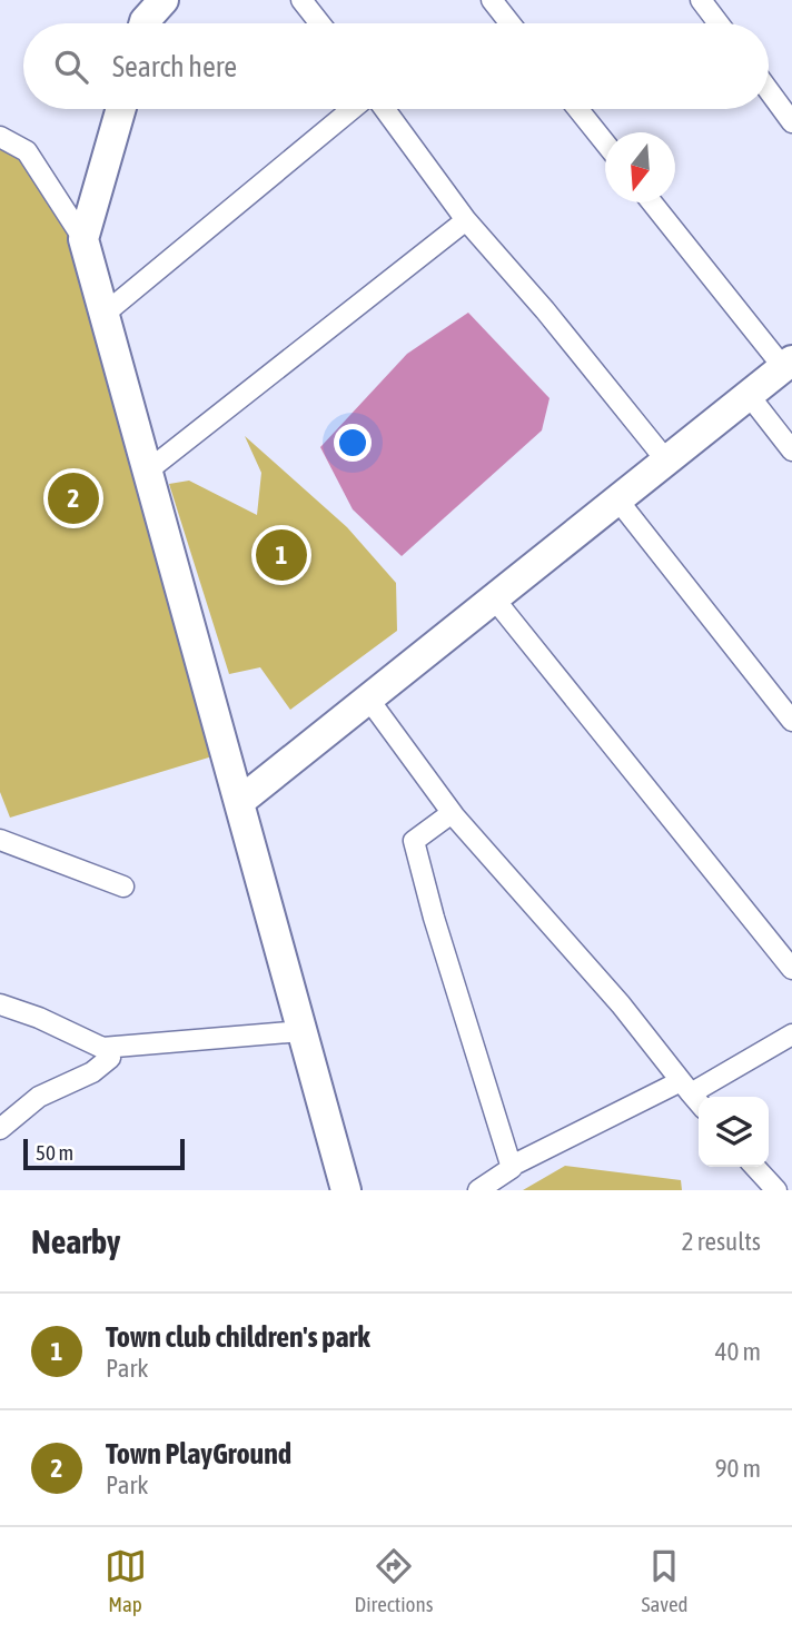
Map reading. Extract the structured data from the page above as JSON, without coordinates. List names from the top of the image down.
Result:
{
  "scale_bar": "50 m",
  "north": "bottom",
  "page": {
    "search": "Search here",
    "pins": ["2", "1"],
    "scale": "50 m",
    "heading": ["Nearby", "2 results"],
    "list": [
      {
        "mark": "1",
        "name": "Town club children's park",
        "note": "Park",
        "value": "40 m"
      },
      {
        "mark": "2",
        "name": "Town PlayGround",
        "note": "Park",
        "value": "90 m"
      }
    ],
    "nav": ["Map", "Directions", "Saved"]
  }
}
